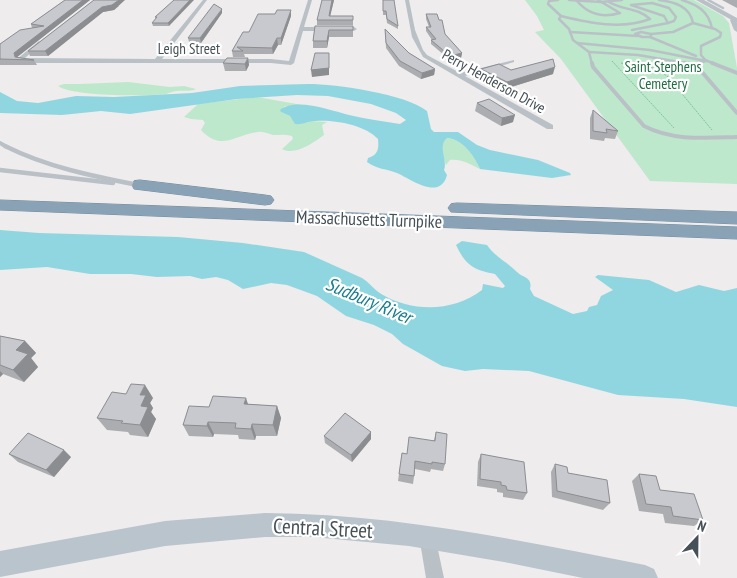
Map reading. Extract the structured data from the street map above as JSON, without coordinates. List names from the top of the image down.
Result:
{
  "streets": {
    "highway": ["Massachusetts Turnpike"],
    "main road": ["Central Street"],
    "street": ["Leigh Street", "Perry Henderson Drive"]
  },
  "water": ["Sudbury River"],
  "parks": ["Saint Stephens Cemetery"],
  "north": "top"
}
